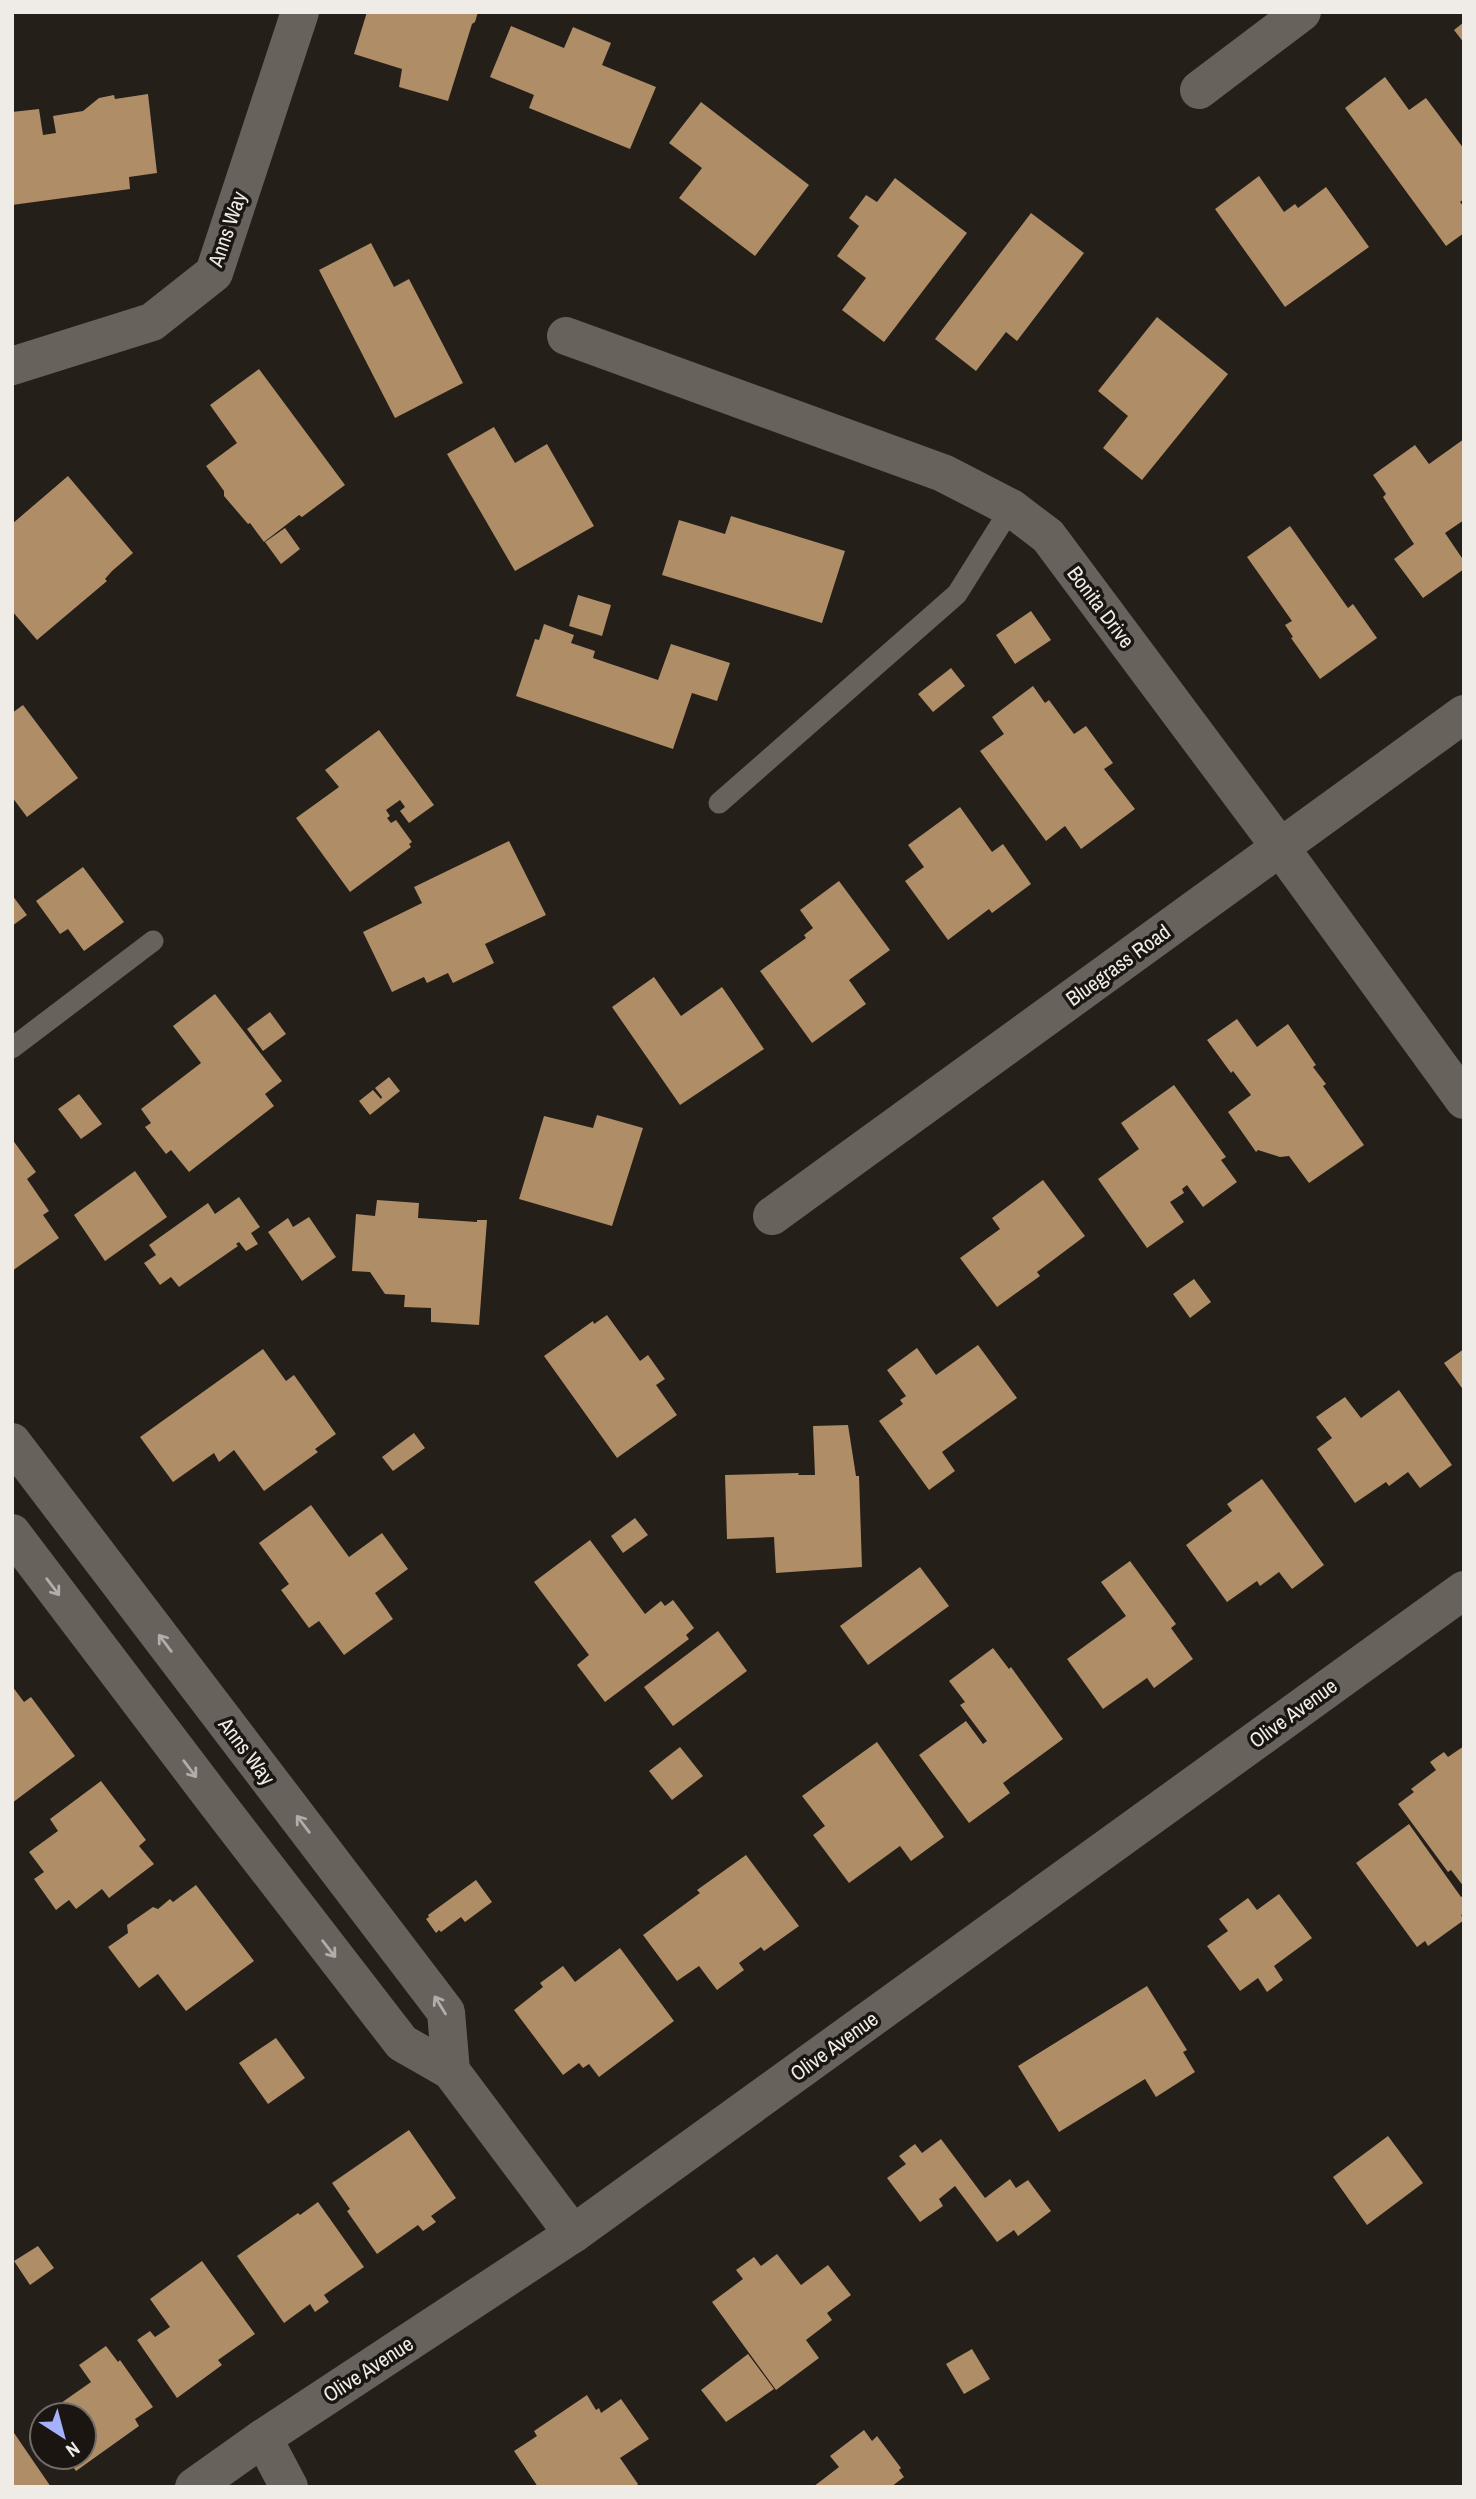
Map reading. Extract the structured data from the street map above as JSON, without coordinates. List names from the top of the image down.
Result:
{
  "streets": {
    "street": [
      "Anns Way",
      "Bonita Drive",
      "Bluegrass Road",
      "Olive Avenue"
    ]
  },
  "crossings": [
    ["Bonita Drive", "Bluegrass Road"]
  ],
  "north": "bottom right"
}
